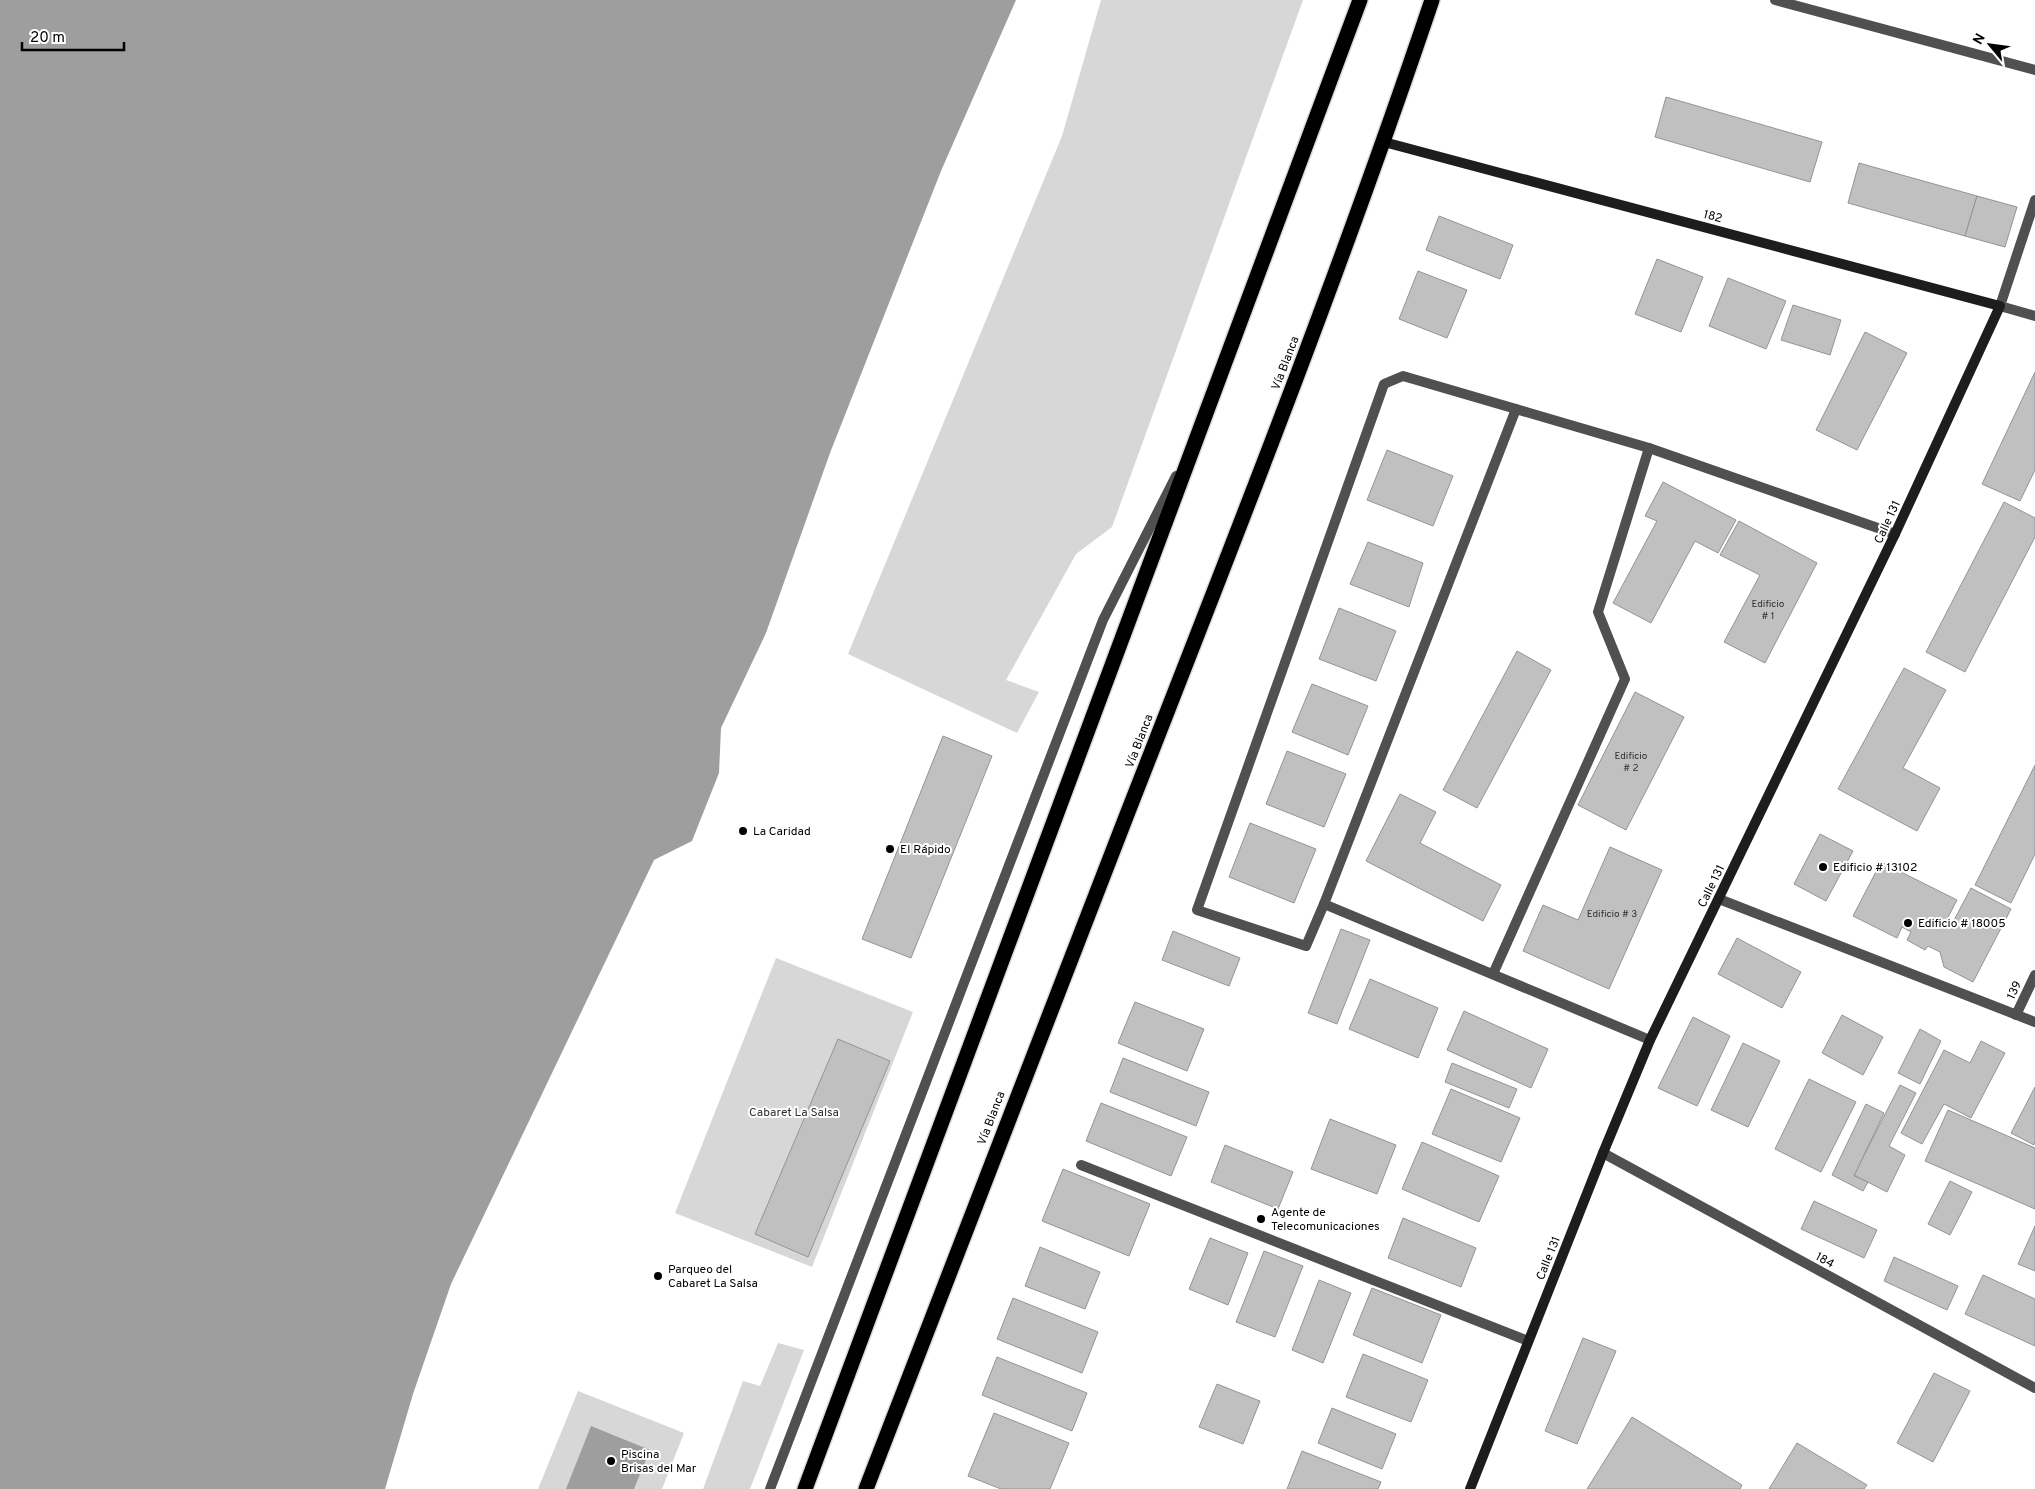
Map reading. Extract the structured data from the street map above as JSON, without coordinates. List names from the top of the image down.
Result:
{
  "streets": {
    "highway": ["Vía Blanca"],
    "street": [
      "182",
      "Calle 131",
      "139",
      "184"
    ]
  },
  "crossings": [
    ["182", "Vía Blanca"],
    ["182", "Calle 131"],
    ["Calle 131", "184"]
  ],
  "parks": ["Cabaret La Salsa"],
  "places": [
    "La Caridad",
    "El Rápido",
    "Edificio # 13102",
    "Edificio # 18005",
    "Agente de Telecomunicaciones",
    "Parqueo del Cabaret La Salsa",
    "Piscina Brisas del Mar"
  ],
  "house_numbers": ["Edificio # 1", "Edificio # 2", "Edificio # 3"],
  "scale_bar": "20 m",
  "north": "top left"
}
